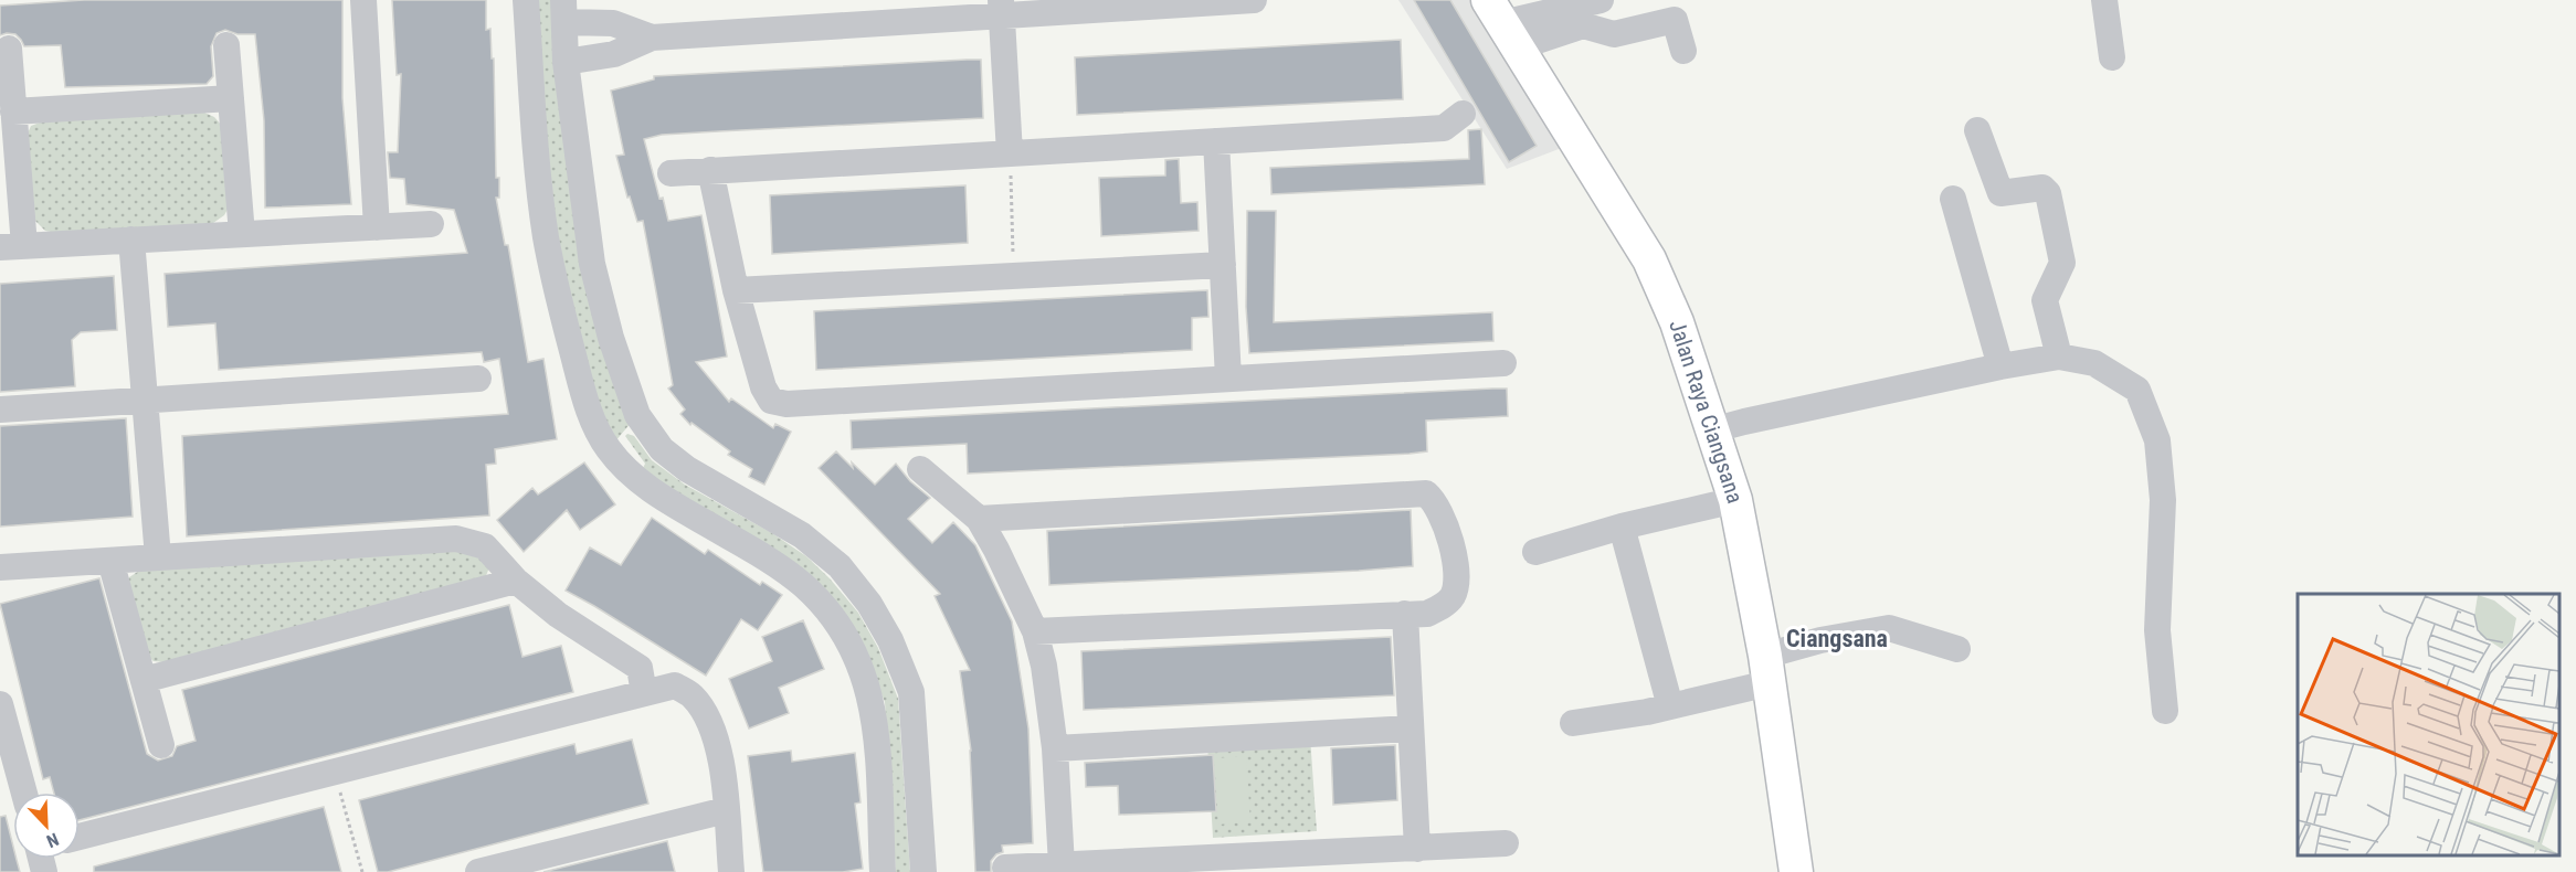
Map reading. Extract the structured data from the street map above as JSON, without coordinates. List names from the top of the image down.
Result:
{
  "streets": {
    "main road": ["Jalan Raya Ciangsana"]
  },
  "districts": ["Ciangsana"],
  "north": "bottom right"
}
